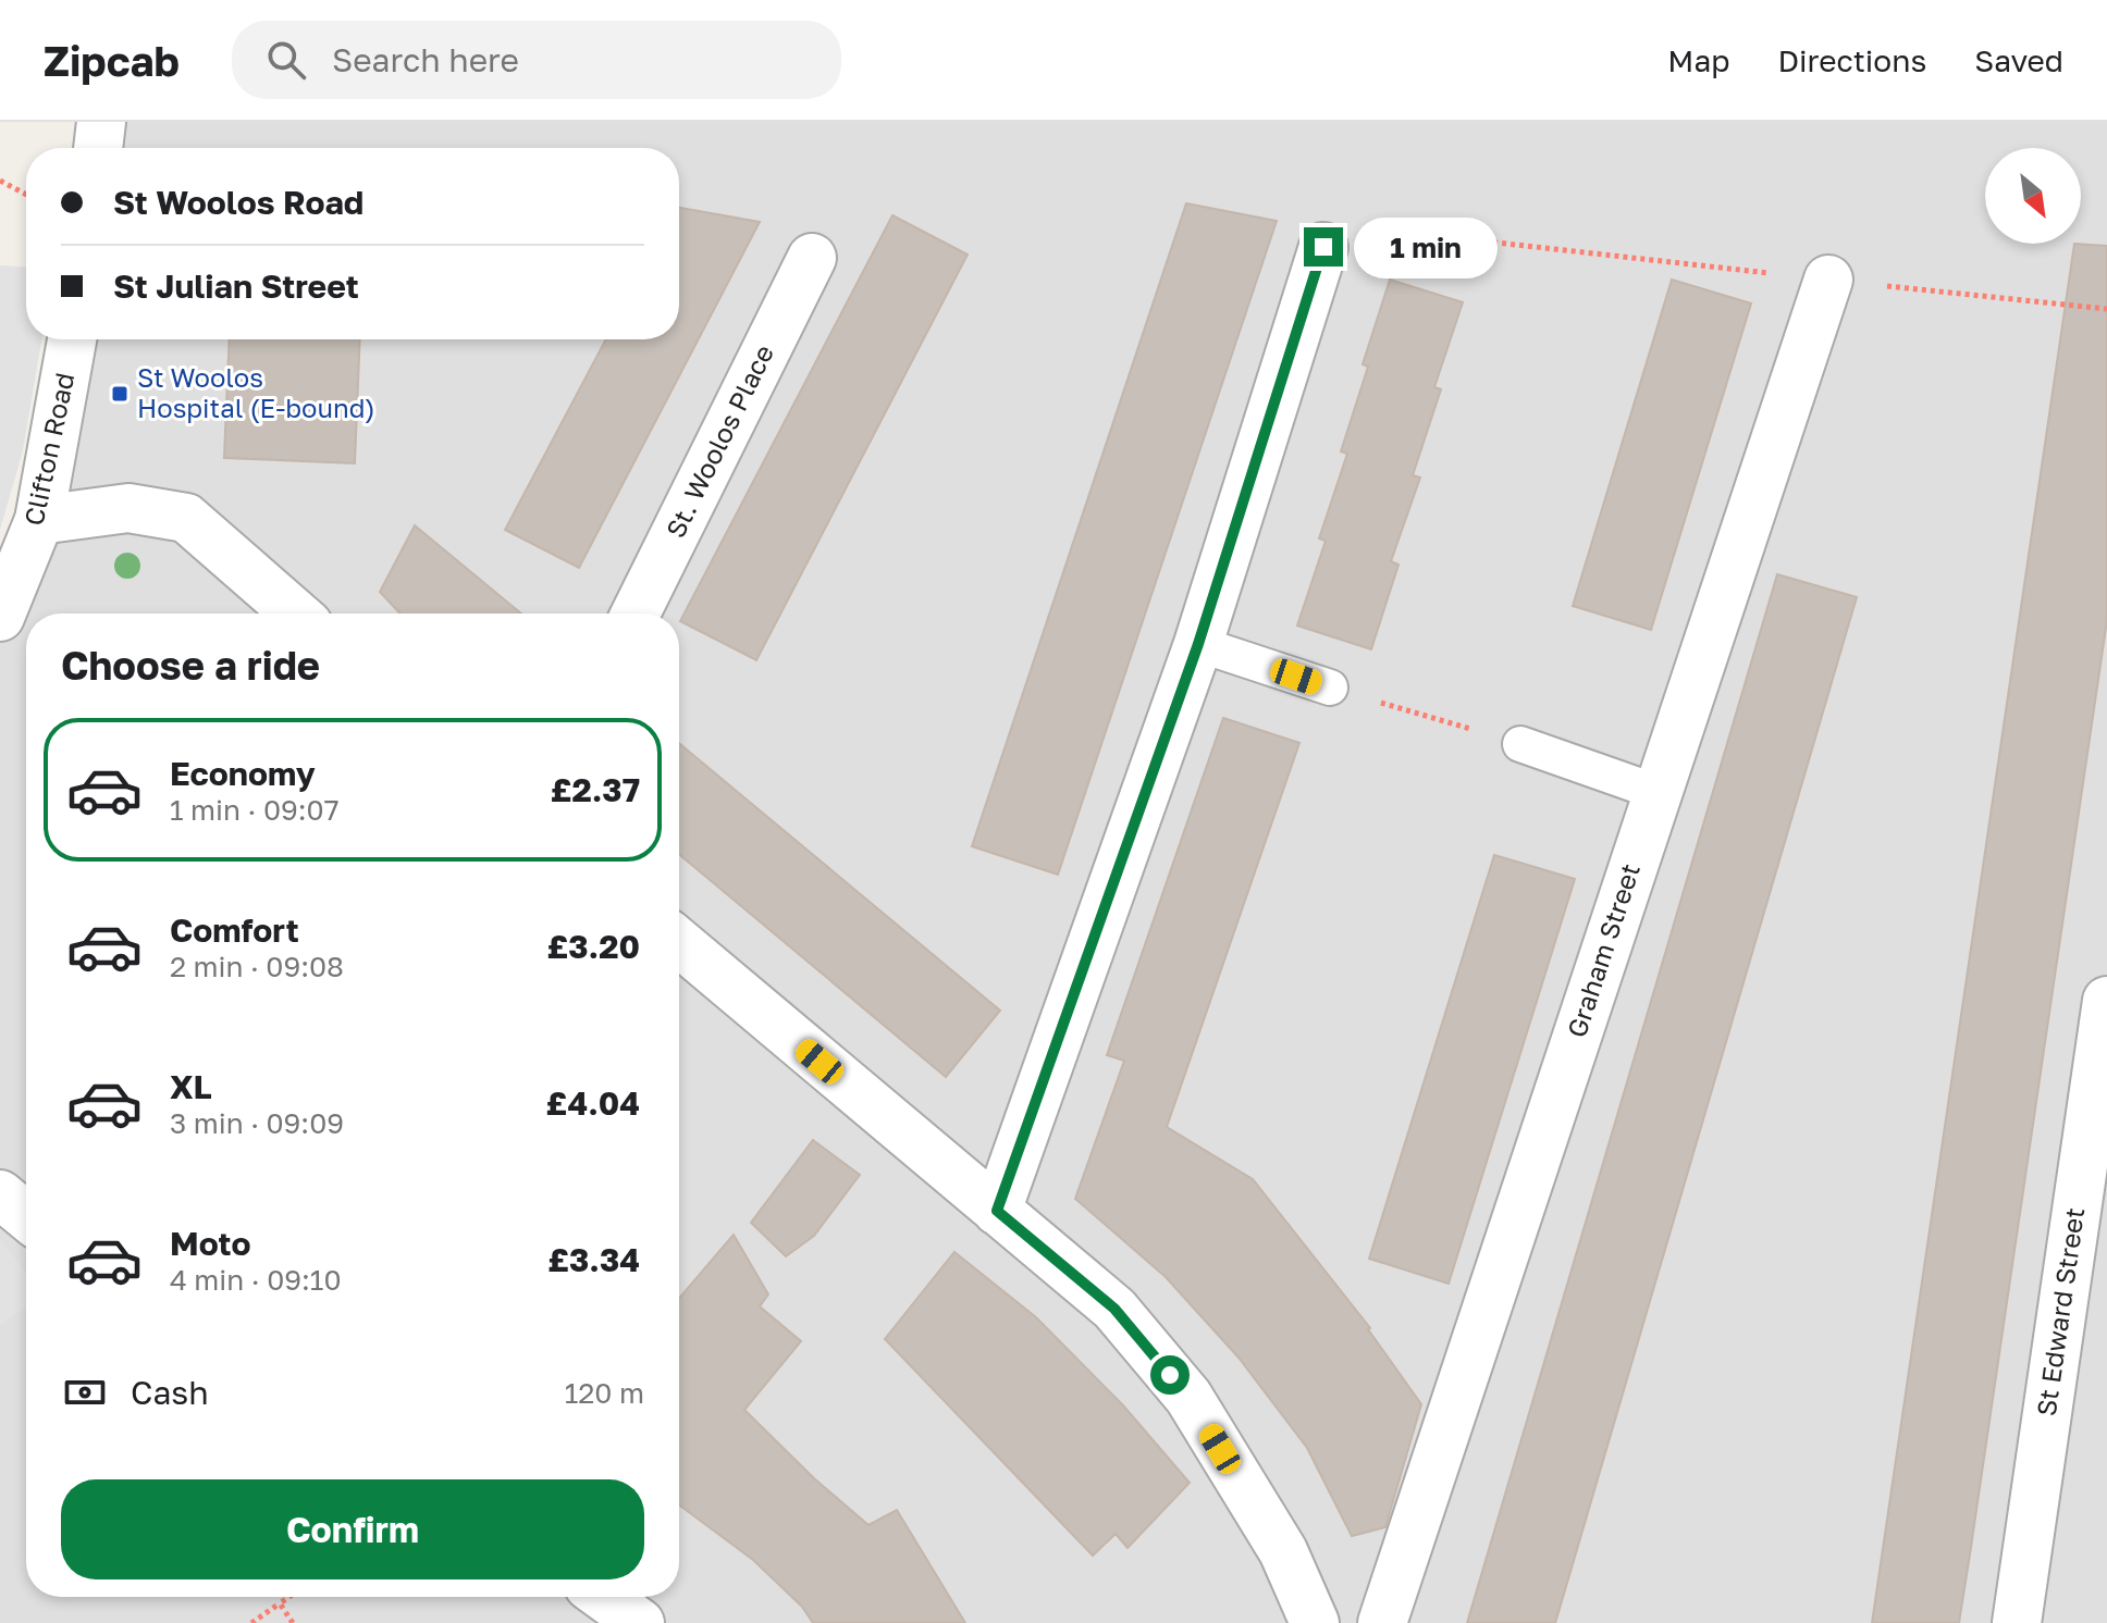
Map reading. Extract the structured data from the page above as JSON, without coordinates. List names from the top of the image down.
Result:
{
  "streets": {
    "street": [
      "St. Woolos Place",
      "Clifton Road",
      "Graham Street",
      "St Edward Street"
    ]
  },
  "places": {
    "transit": ["St Woolos Hospital (E-bound)"]
  },
  "north": "bottom right",
  "page": {
    "header": "Zipcab",
    "search": "Search here",
    "nav": ["Map", "Directions", "Saved"],
    "banner": ["St Woolos Road", "St Julian Street"],
    "bubble": "1 min",
    "heading": "Choose a ride",
    "list": [
      {
        "name": "Economy",
        "note": "1 min · 09:07",
        "value": "£2.37"
      },
      {
        "name": "Comfort",
        "note": "2 min · 09:08",
        "value": "£3.20"
      },
      {
        "name": "XL",
        "note": "3 min · 09:09",
        "value": "£4.04"
      },
      {
        "name": "Moto",
        "note": "4 min · 09:10",
        "value": "£3.34"
      }
    ],
    "pay": ["Cash", "120 m"],
    "buttons": "Confirm"
  }
}
